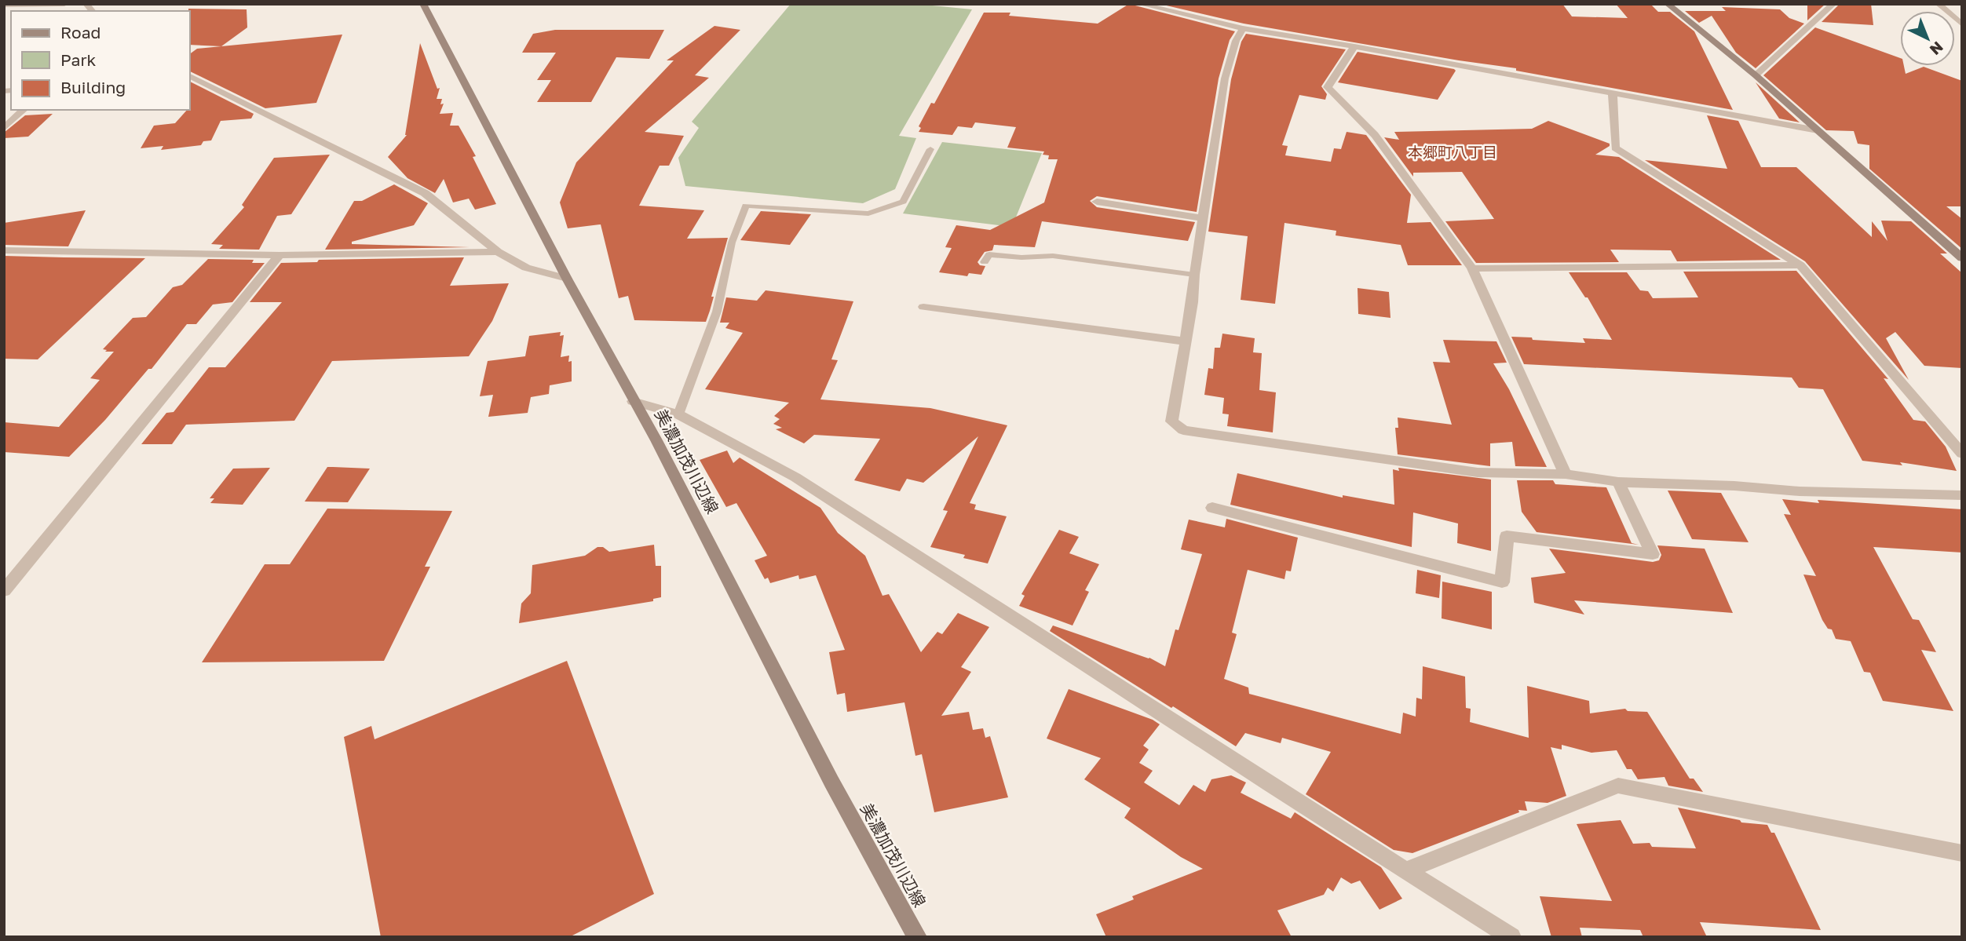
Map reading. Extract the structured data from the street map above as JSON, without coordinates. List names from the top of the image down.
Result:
{
  "streets": {
    "main road": ["美濃加茂川辺線"]
  },
  "districts": ["本郷町八丁目"],
  "legend": ["Road", "Park", "Building"],
  "north": "bottom right"
}
